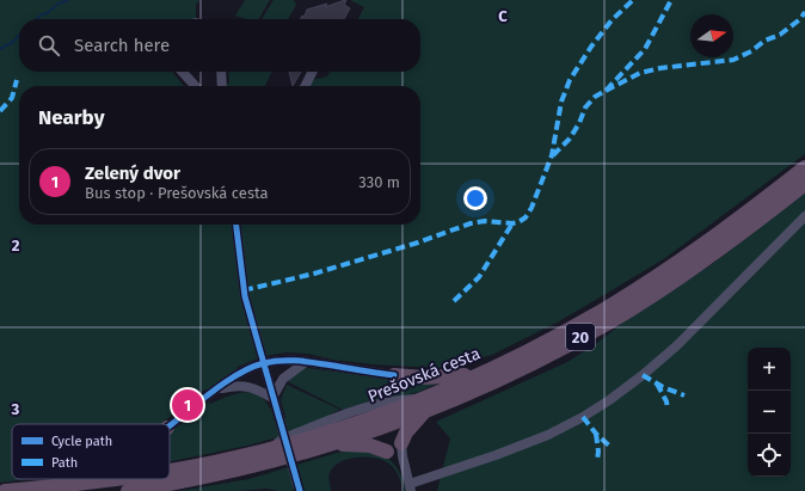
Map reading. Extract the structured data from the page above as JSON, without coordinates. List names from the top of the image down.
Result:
{
  "streets": {
    "highway": ["20", "Prešovská cesta"]
  },
  "legend": ["Cycle path", "Path"],
  "north": "right",
  "page": {
    "search": "Search here",
    "heading": "Nearby",
    "list": [
      {
        "mark": "1",
        "name": "Zelený dvor",
        "note": "Bus stop · Prešovská cesta",
        "value": "330 m"
      }
    ],
    "map_buttons": ["+", "−"],
    "pins": "1"
  },
  "grid": {
    "columns": ["C"],
    "rows": ["2", "3"]
  }
}
